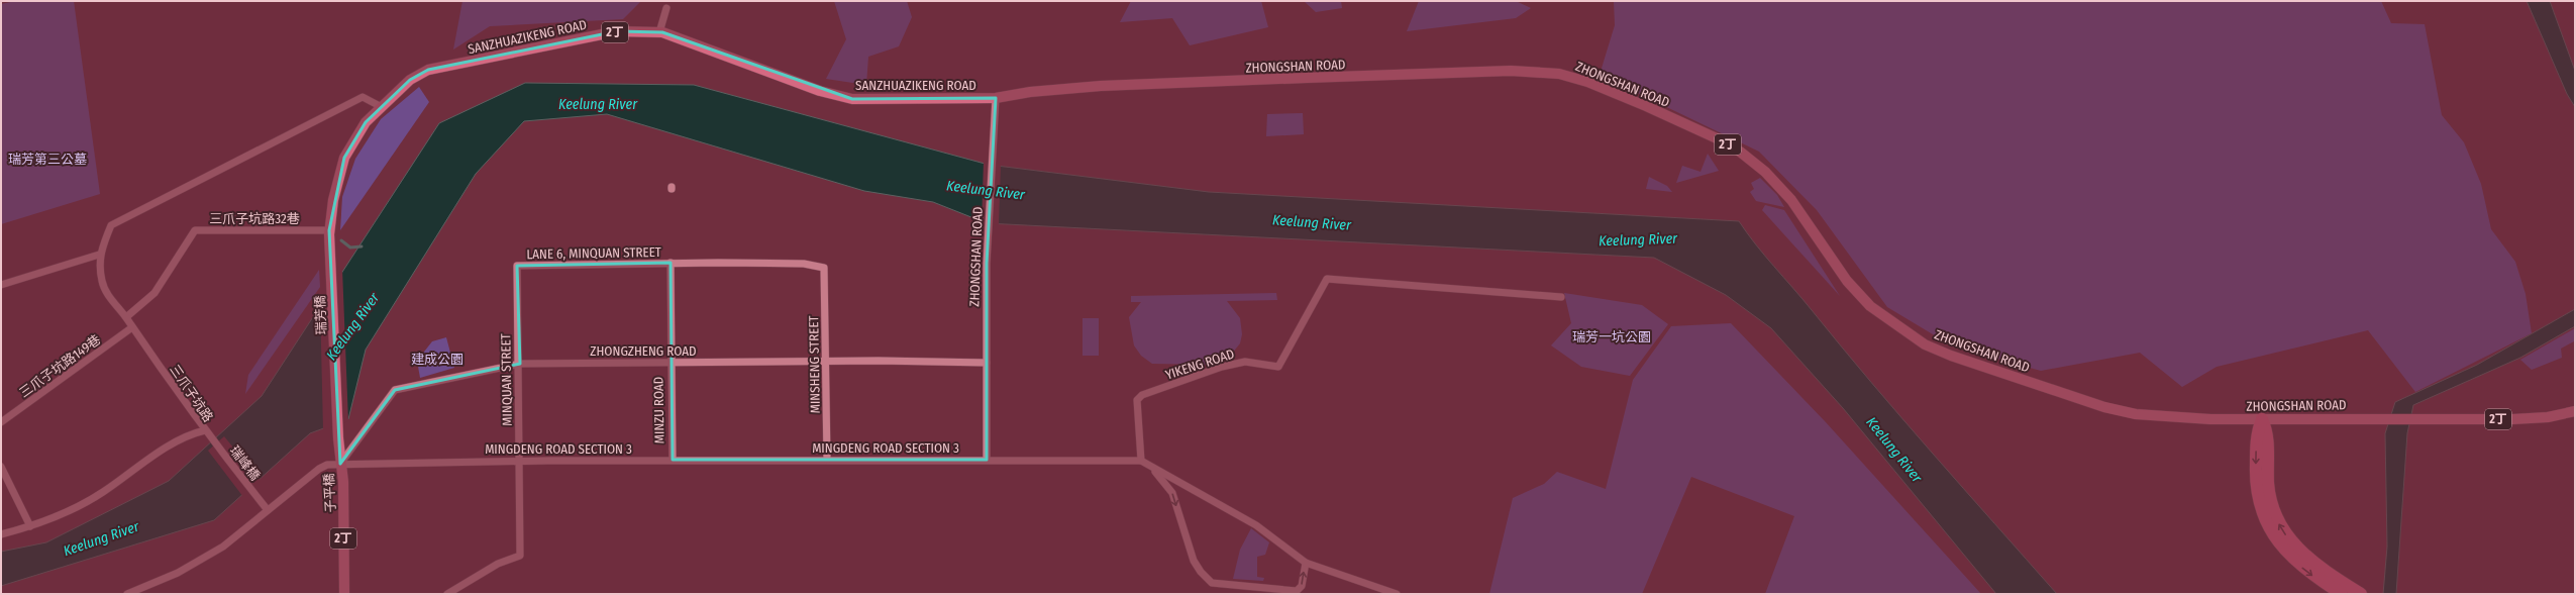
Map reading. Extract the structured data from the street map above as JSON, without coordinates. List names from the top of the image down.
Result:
{
  "streets": {
    "main road": [
      "2丁",
      "SANZHUAZIKENG ROAD",
      "ZHONGSHAN ROAD",
      "瑞芳橋",
      "子平橋"
    ],
    "street": [
      "三爪子坑路32巷",
      "LANE 6, MINQUAN STREET",
      "ZHONGZHENG ROAD",
      "YIKENG ROAD",
      "MINSHENG STREET",
      "三爪子坑路149巷",
      "MINQUAN STREET",
      "三爪子坑路",
      "MINZU ROAD",
      "MINGDENG ROAD SECTION 3",
      "瑞峰橋"
    ]
  },
  "crossings": [
    ["SANZHUAZIKENG ROAD", "ZHONGSHAN ROAD"],
    ["SANZHUAZIKENG ROAD", "三爪子坑路32巷"],
    ["SANZHUAZIKENG ROAD", "瑞芳橋"],
    ["SANZHUAZIKENG ROAD", "三爪子坑路"],
    ["ZHONGSHAN ROAD", "ZHONGZHENG ROAD"],
    ["ZHONGSHAN ROAD", "MINGDENG ROAD SECTION 3"],
    ["三爪子坑路32巷", "三爪子坑路"],
    ["LANE 6, MINQUAN STREET", "MINSHENG STREET"],
    ["LANE 6, MINQUAN STREET", "MINQUAN STREET"],
    ["LANE 6, MINQUAN STREET", "MINZU ROAD"],
    ["瑞芳橋", "ZHONGZHENG ROAD"],
    ["瑞芳橋", "MINGDENG ROAD SECTION 3"],
    ["瑞芳橋", "子平橋"],
    ["ZHONGZHENG ROAD", "MINSHENG STREET"],
    ["ZHONGZHENG ROAD", "MINQUAN STREET"],
    ["ZHONGZHENG ROAD", "MINZU ROAD"],
    ["ZHONGZHENG ROAD", "MINGDENG ROAD SECTION 3"],
    ["ZHONGZHENG ROAD", "子平橋"],
    ["YIKENG ROAD", "MINGDENG ROAD SECTION 3"],
    ["MINSHENG STREET", "MINGDENG ROAD SECTION 3"],
    ["三爪子坑路149巷", "三爪子坑路"],
    ["MINQUAN STREET", "MINGDENG ROAD SECTION 3"],
    ["三爪子坑路", "瑞峰橋"],
    ["MINZU ROAD", "MINGDENG ROAD SECTION 3"],
    ["MINGDENG ROAD SECTION 3", "瑞峰橋"],
    ["MINGDENG ROAD SECTION 3", "子平橋"]
  ],
  "water": ["Keelung River"],
  "parks": ["瑞芳第三公墓", "瑞芳一坑公園", "建成公園"]
}
